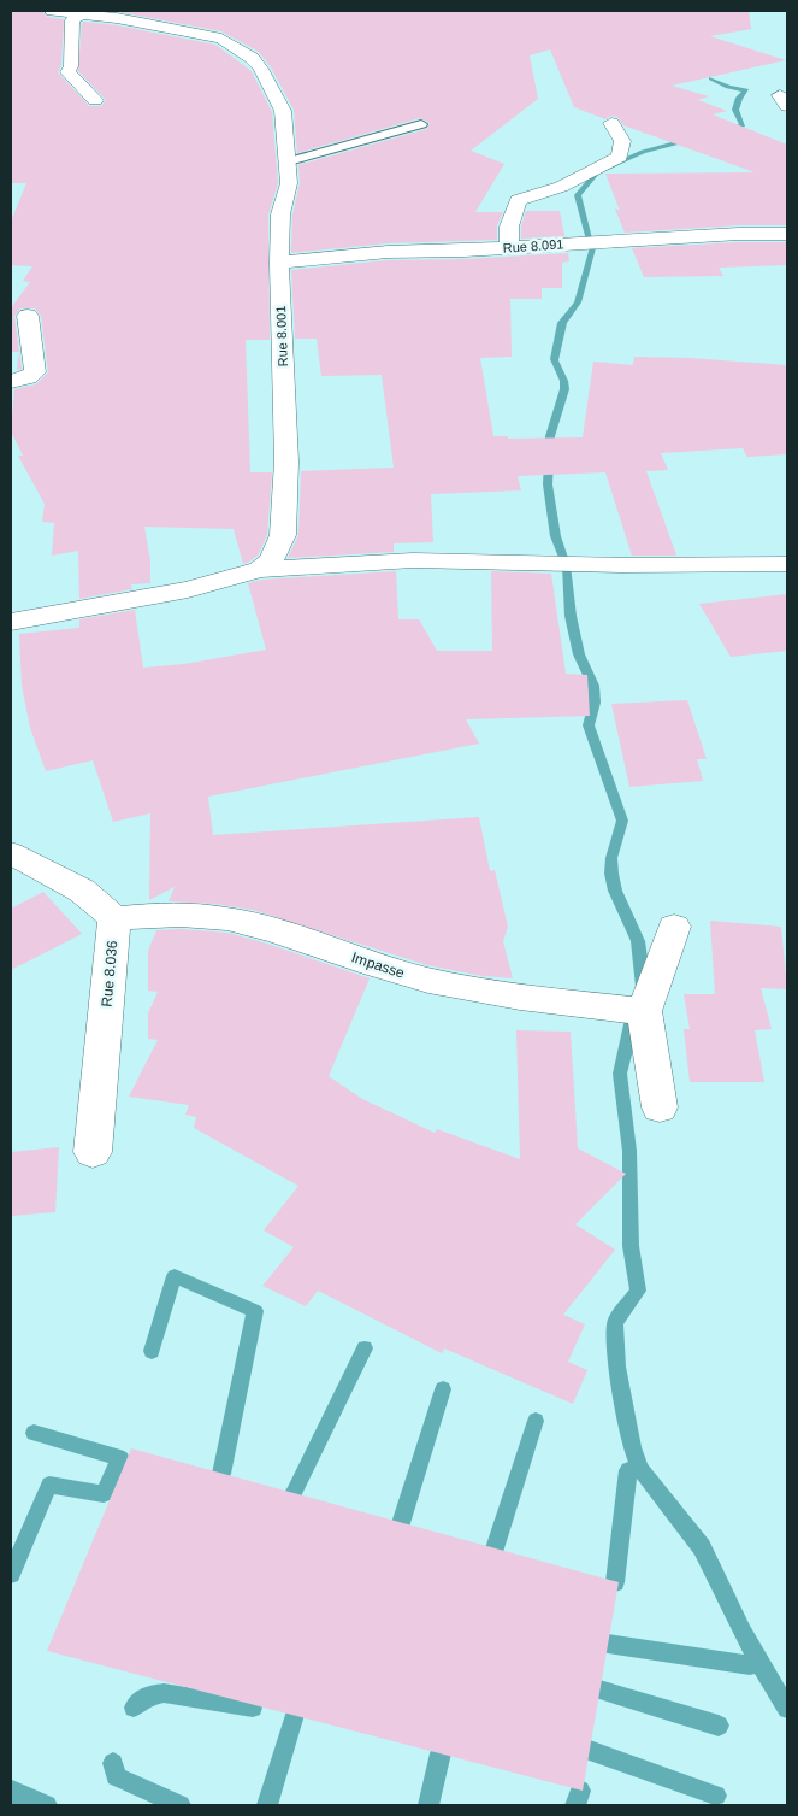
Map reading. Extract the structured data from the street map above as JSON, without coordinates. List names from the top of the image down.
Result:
{
  "streets": {
    "street": [
      "Rue 8.091",
      "Rue 8.001",
      "Impasse",
      "Rue 8.036"
    ]
  },
  "crossings": [
    ["Rue 8.091", "Rue 8.001"],
    ["Impasse", "Rue 8.036"]
  ]
}
